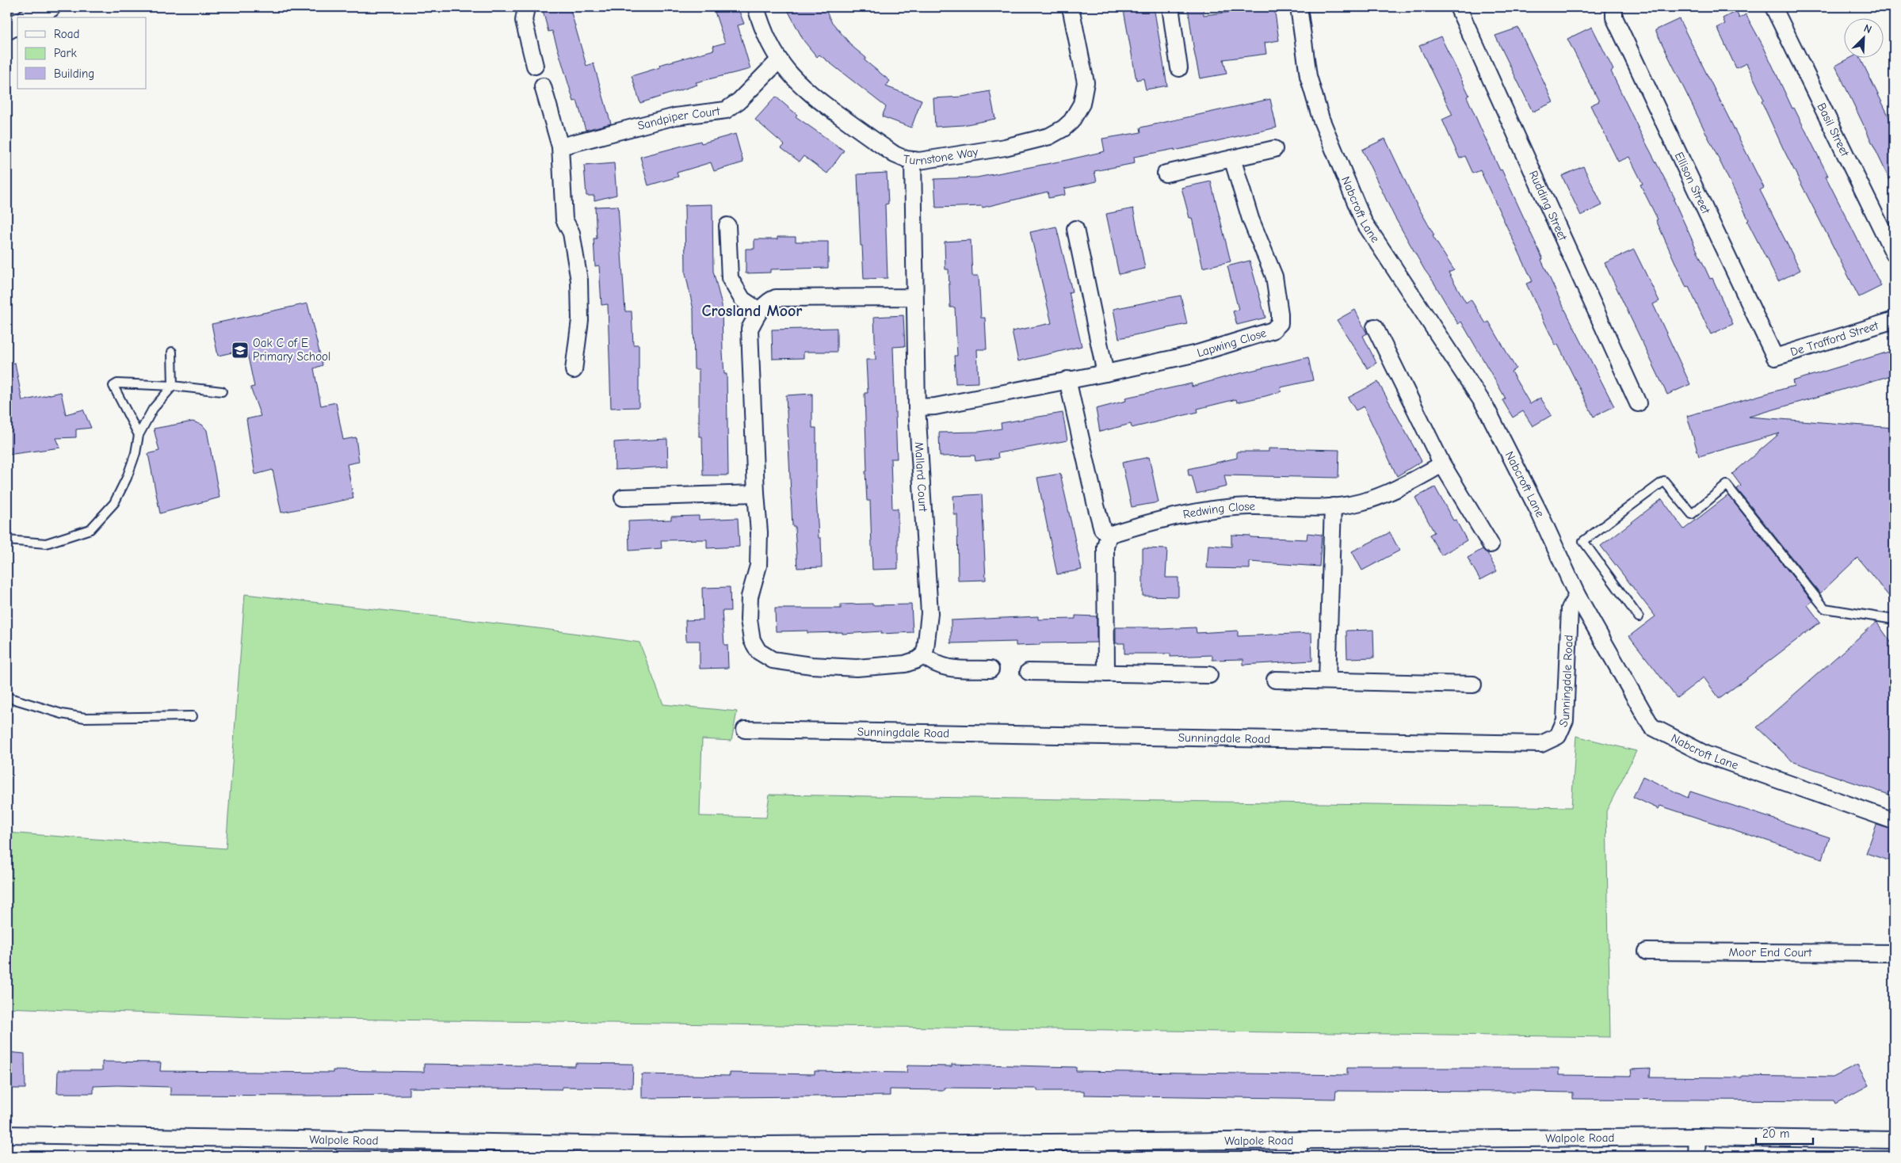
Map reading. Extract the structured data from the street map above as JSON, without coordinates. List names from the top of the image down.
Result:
{
  "streets": {
    "street": [
      "Sandpiper Court",
      "Basil Street",
      "Turnstone Way",
      "Ellison Street",
      "Rudding Street",
      "Nabcroft Lane",
      "De Trafford Street",
      "Lapwing Close",
      "Mallard Court",
      "Redwing Close",
      "Sunningdale Road",
      "Moor End Court",
      "Walpole Road"
    ]
  },
  "crossings": [
    ["Sandpiper Court", "Turnstone Way"],
    ["Turnstone Way", "Mallard Court"],
    ["Ellison Street", "De Trafford Street"],
    ["Nabcroft Lane", "Sunningdale Road"],
    ["Lapwing Close", "Mallard Court"]
  ],
  "districts": ["Crosland Moor"],
  "places": {
    "school or university": ["Oak C of E Primary School"]
  },
  "legend": ["Road", "Park", "Building"],
  "scale_bar": "20 m",
  "north": "top right"
}
